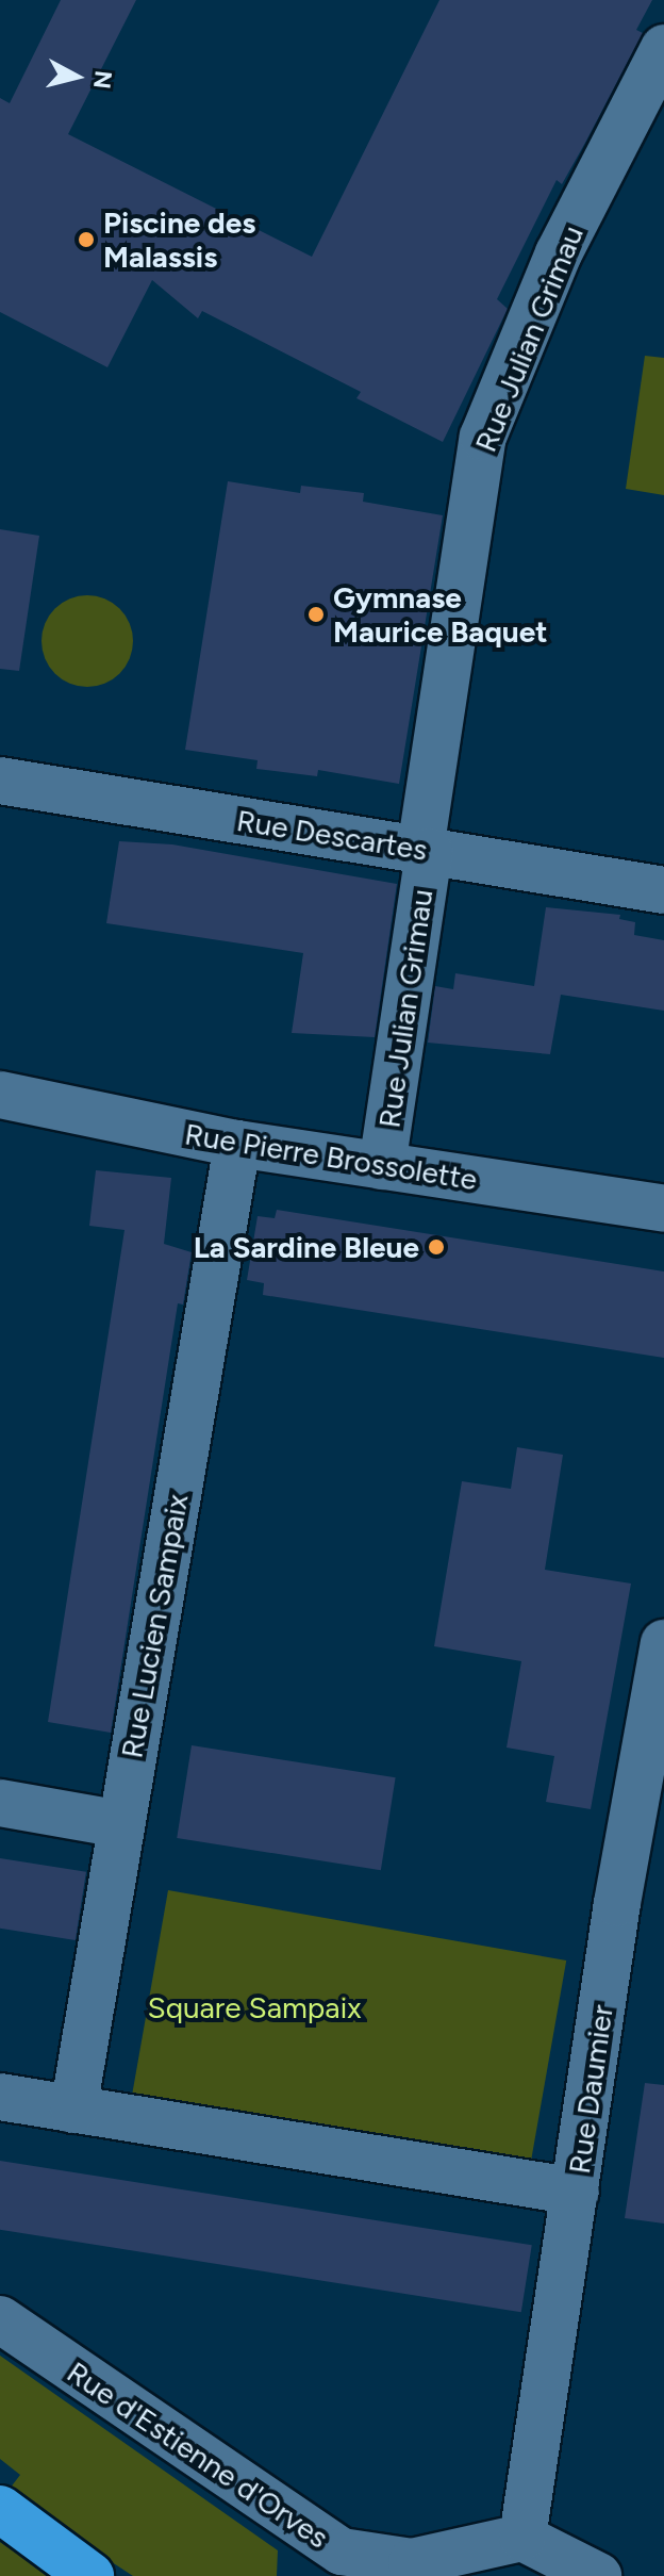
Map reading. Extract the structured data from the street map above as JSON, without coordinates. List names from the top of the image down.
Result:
{
  "streets": {
    "street": [
      "Rue Julian Grimau",
      "Rue Descartes",
      "Rue Pierre Brossolette",
      "Rue Lucien Sampaix",
      "Rue Daumier",
      "Rue d'Estienne d'Orves"
    ]
  },
  "crossings": [
    ["Rue Julian Grimau", "Rue Descartes"],
    ["Rue Julian Grimau", "Rue Pierre Brossolette"],
    ["Rue Pierre Brossolette", "Rue Lucien Sampaix"],
    ["Rue Daumier", "Rue d'Estienne d'Orves"]
  ],
  "parks": ["Square Sampaix"],
  "places": ["Piscine des Malassis", "Gymnase Maurice Baquet", "La Sardine Bleue"],
  "north": "right"
}
